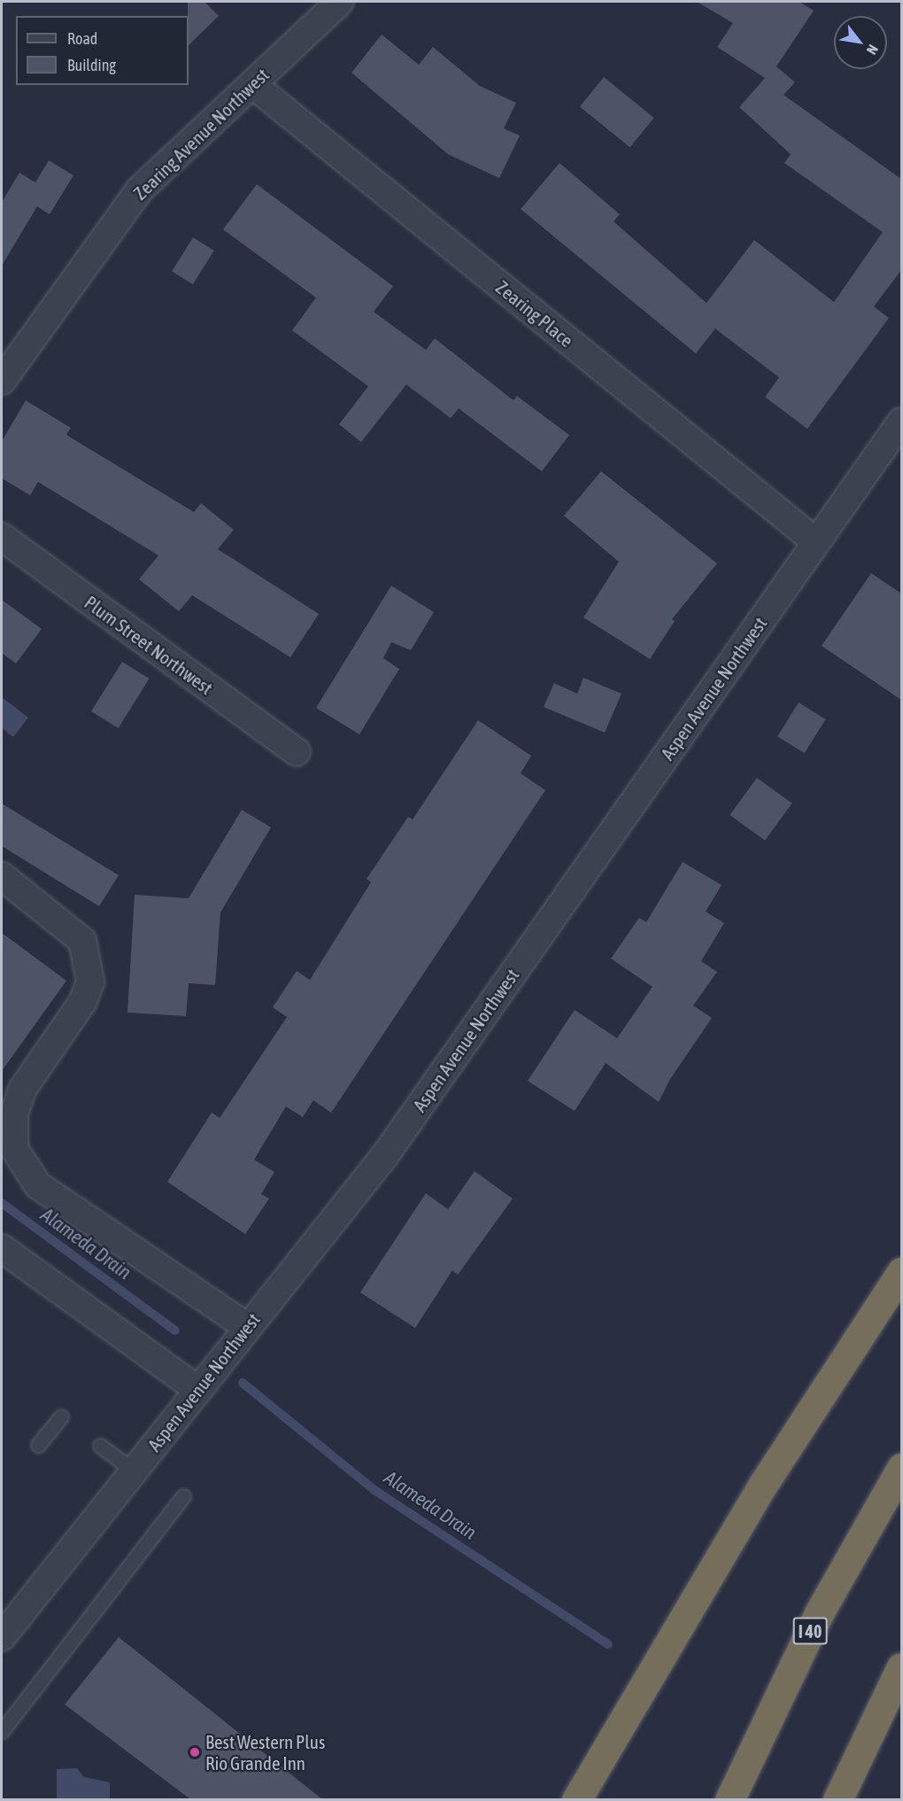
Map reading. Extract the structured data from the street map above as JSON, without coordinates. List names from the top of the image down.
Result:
{
  "streets": {
    "highway": ["I 40"],
    "street": [
      "Zearing Avenue Northwest",
      "Zearing Place",
      "Plum Street Northwest",
      "Aspen Avenue Northwest"
    ]
  },
  "crossings": [
    ["Zearing Avenue Northwest", "Zearing Place"],
    ["Zearing Place", "Aspen Avenue Northwest"]
  ],
  "water": ["Alameda Drain"],
  "places": ["Best Western Plus Rio Grande Inn"],
  "legend": ["Road", "Building"],
  "north": "bottom right"
}
